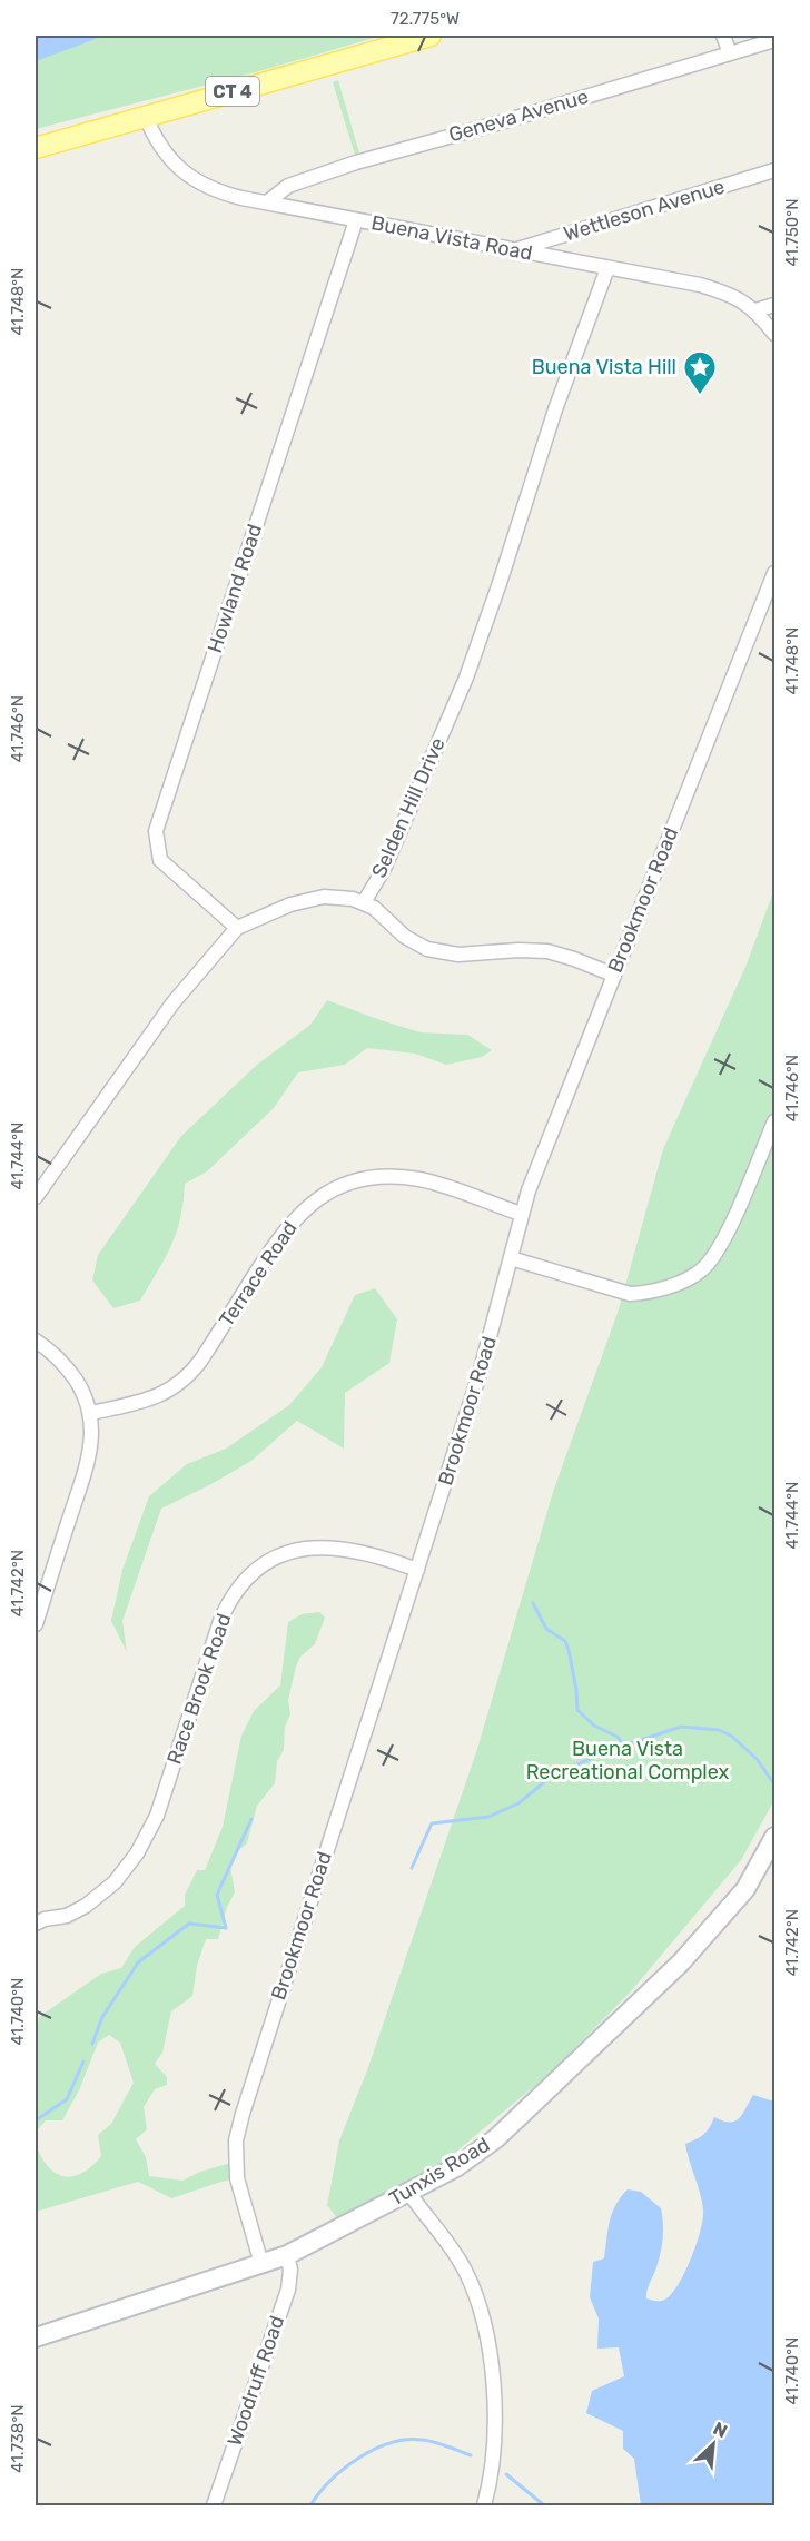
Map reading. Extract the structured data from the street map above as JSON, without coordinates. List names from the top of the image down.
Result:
{
  "streets": {
    "main road": ["CT 4"],
    "street": [
      "Geneva Avenue",
      "Wettleson Avenue",
      "Buena Vista Road",
      "Howland Road",
      "Selden Hill Drive",
      "Brookmoor Road",
      "Terrace Road",
      "Race Brook Road",
      "Tunxis Road",
      "Woodruff Road"
    ]
  },
  "crossings": [
    ["CT 4", "Buena Vista Road"],
    ["Geneva Avenue", "Buena Vista Road"],
    ["Wettleson Avenue", "Buena Vista Road"],
    ["Buena Vista Road", "Howland Road"],
    ["Buena Vista Road", "Selden Hill Drive"],
    ["Howland Road", "Selden Hill Drive"],
    ["Brookmoor Road", "Terrace Road"],
    ["Brookmoor Road", "Race Brook Road"],
    ["Brookmoor Road", "Tunxis Road"],
    ["Tunxis Road", "Woodruff Road"]
  ],
  "parks": ["Buena Vista Recreational Complex"],
  "places": {
    "place": ["Buena Vista Hill"]
  },
  "north": "top right",
  "coordinates": [
    "72.775°W",
    "41.750°N",
    "41.748°N",
    "41.746°N",
    "41.744°N",
    "41.742°N",
    "41.740°N",
    "41.738°N"
  ]
}
